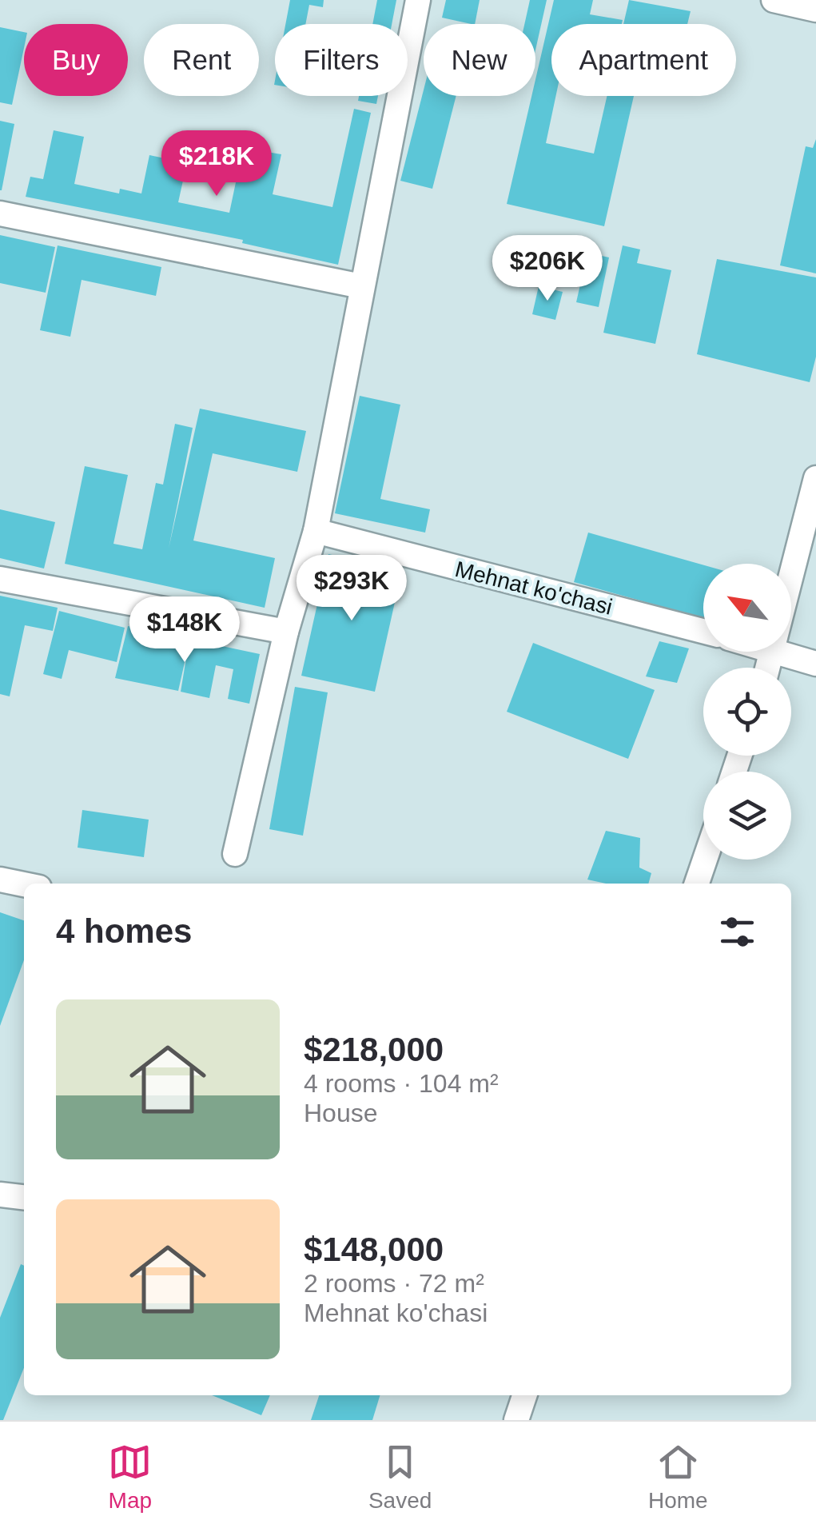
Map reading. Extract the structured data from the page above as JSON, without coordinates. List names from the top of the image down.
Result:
{
  "streets": {
    "street": ["Mehnat ko'chasi"]
  },
  "north": "top left",
  "page": {
    "chip": [
      "Buy",
      "Rent",
      "Filters",
      "New",
      "Apartment"
    ],
    "price": [
      "$218K",
      "$206K",
      "$293K",
      "$148K"
    ],
    "heading": "4 homes",
    "list": [
      {
        "name": "$218,000",
        "note": "4 rooms · 104 m² · House"
      },
      {
        "name": "$148,000",
        "note": "2 rooms · 72 m² · Mehnat ko'chasi"
      }
    ],
    "tabs": ["Map", "Saved", "Home"]
  }
}
